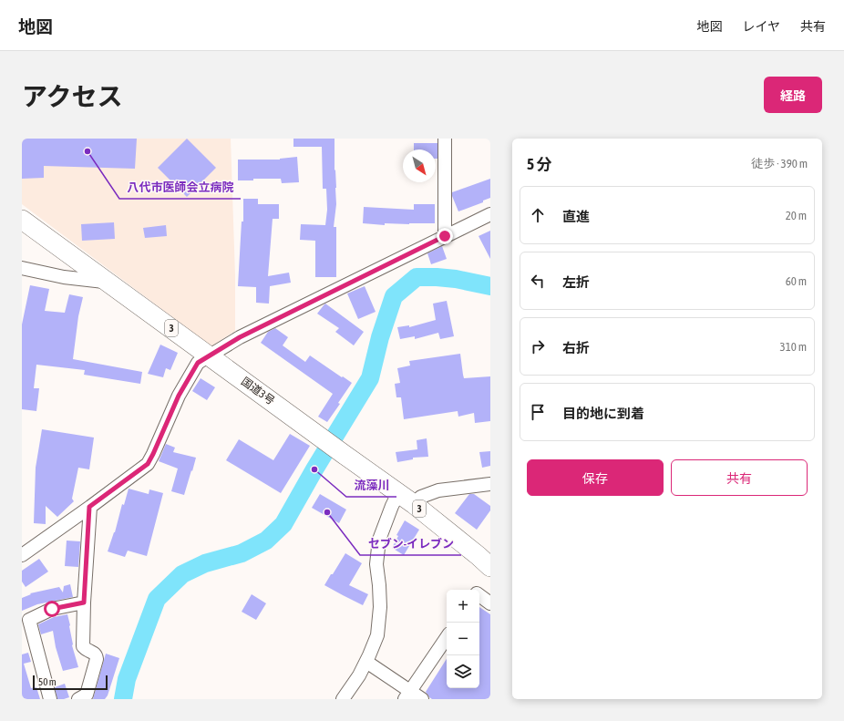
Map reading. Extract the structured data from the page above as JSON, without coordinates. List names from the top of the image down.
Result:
{
  "streets": {
    "highway": ["3", "国道3号"]
  },
  "places": ["八代市医師会立病院", "流藻川", "セブン-イレブン"],
  "scale_bar": "50 m",
  "north": "bottom right",
  "page": {
    "header": "地図",
    "nav": ["地図", "レイヤ", "共有"],
    "title": "アクセス",
    "buttons": [
      "経路",
      ["保存", "共有"]
    ],
    "heading": ["5 分", "徒歩 · 390 m"],
    "list": [
      ["直進", "20 m"],
      ["左折", "60 m"],
      ["右折", "310 m"],
      "目的地に到着"
    ],
    "map_buttons": ["+", "−"],
    "scale": "50 m"
  }
}
